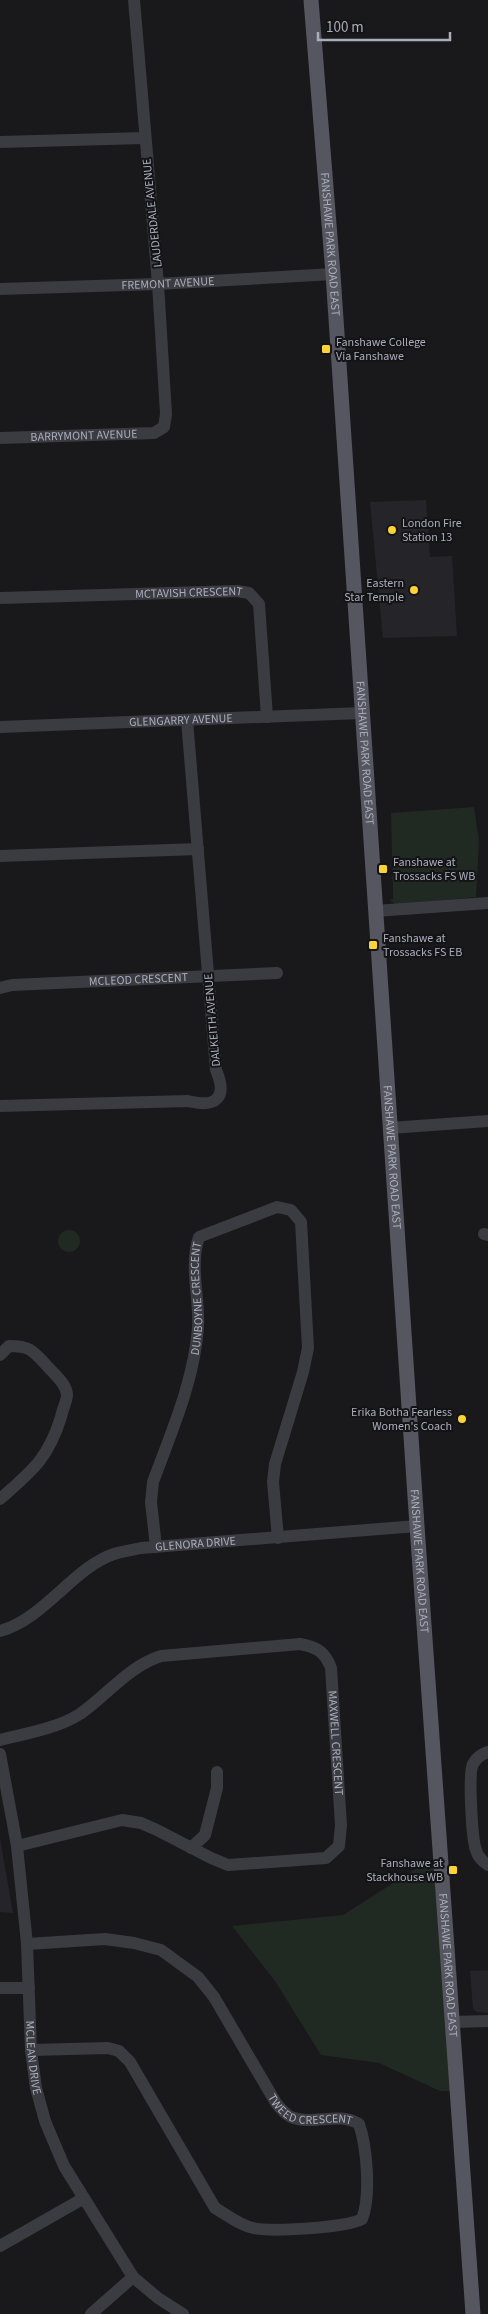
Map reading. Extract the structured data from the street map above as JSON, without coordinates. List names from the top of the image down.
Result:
{
  "streets": {
    "main road": ["FANSHAWE PARK ROAD EAST"],
    "street": [
      "LAUDERDALE AVENUE",
      "FREMONT AVENUE",
      "BARRYMONT AVENUE",
      "MCTAVISH CRESCENT",
      "GLENGARRY AVENUE",
      "MCLEOD CRESCENT",
      "DALKEITH AVENUE",
      "DUNBOYNE CRESCENT",
      "GLENORA DRIVE",
      "MAXWELL CRESCENT",
      "MCLEAN DRIVE",
      "TWEED CRESCENT"
    ]
  },
  "crossings": [
    ["LAUDERDALE AVENUE", "FREMONT AVENUE"],
    ["LAUDERDALE AVENUE", "BARRYMONT AVENUE"],
    ["FANSHAWE PARK ROAD EAST", "FREMONT AVENUE"],
    ["FANSHAWE PARK ROAD EAST", "GLENGARRY AVENUE"],
    ["FANSHAWE PARK ROAD EAST", "GLENORA DRIVE"],
    ["MCTAVISH CRESCENT", "GLENGARRY AVENUE"],
    ["GLENGARRY AVENUE", "DALKEITH AVENUE"],
    ["MCLEOD CRESCENT", "DALKEITH AVENUE"],
    ["DUNBOYNE CRESCENT", "GLENORA DRIVE"],
    ["MAXWELL CRESCENT", "MCLEAN DRIVE"],
    ["MCLEAN DRIVE", "TWEED CRESCENT"]
  ],
  "places": {
    "transit": [
      "Fanshawe College Via Fanshawe",
      "Fanshawe at Trossacks FS WB",
      "Fanshawe at Trossacks FS EB",
      "Fanshawe at Stackhouse WB"
    ],
    "other": ["London Fire Station 13", "Eastern Star Temple", "Erika Botha Fearless Women's Coach"]
  },
  "scale_bar": "100 m"
}
